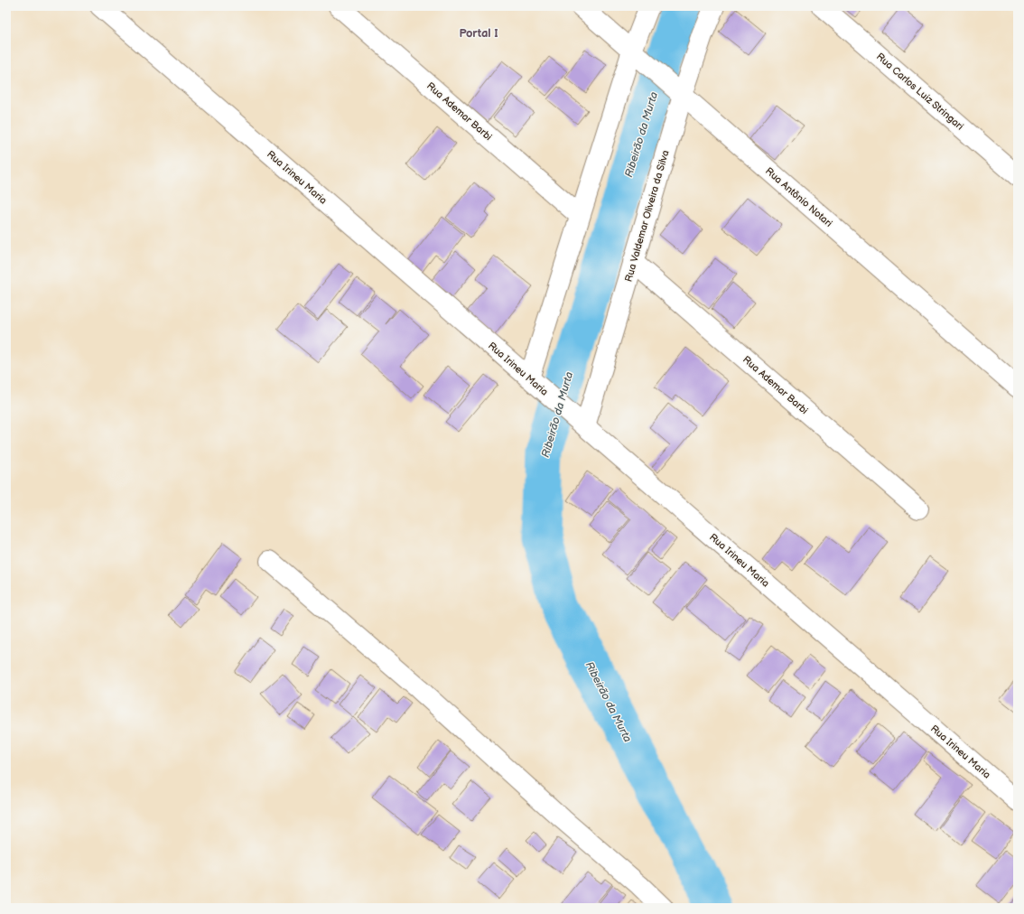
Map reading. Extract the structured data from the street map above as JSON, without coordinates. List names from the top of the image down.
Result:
{
  "streets": {
    "street": [
      "Rua Carlos Luiz Stringari",
      "Rua Ademar Barbi",
      "Rua Irineu Maria",
      "Rua Antônio Notari",
      "Rua Valdemar Oliveira da Silva"
    ]
  },
  "crossings": [
    ["Rua Ademar Barbi", "Rua Valdemar Oliveira da Silva"],
    ["Rua Irineu Maria", "Rua Valdemar Oliveira da Silva"],
    ["Rua Antônio Notari", "Rua Valdemar Oliveira da Silva"]
  ],
  "districts": ["Portal I"],
  "water": ["Ribeirão da Murta"]
}
